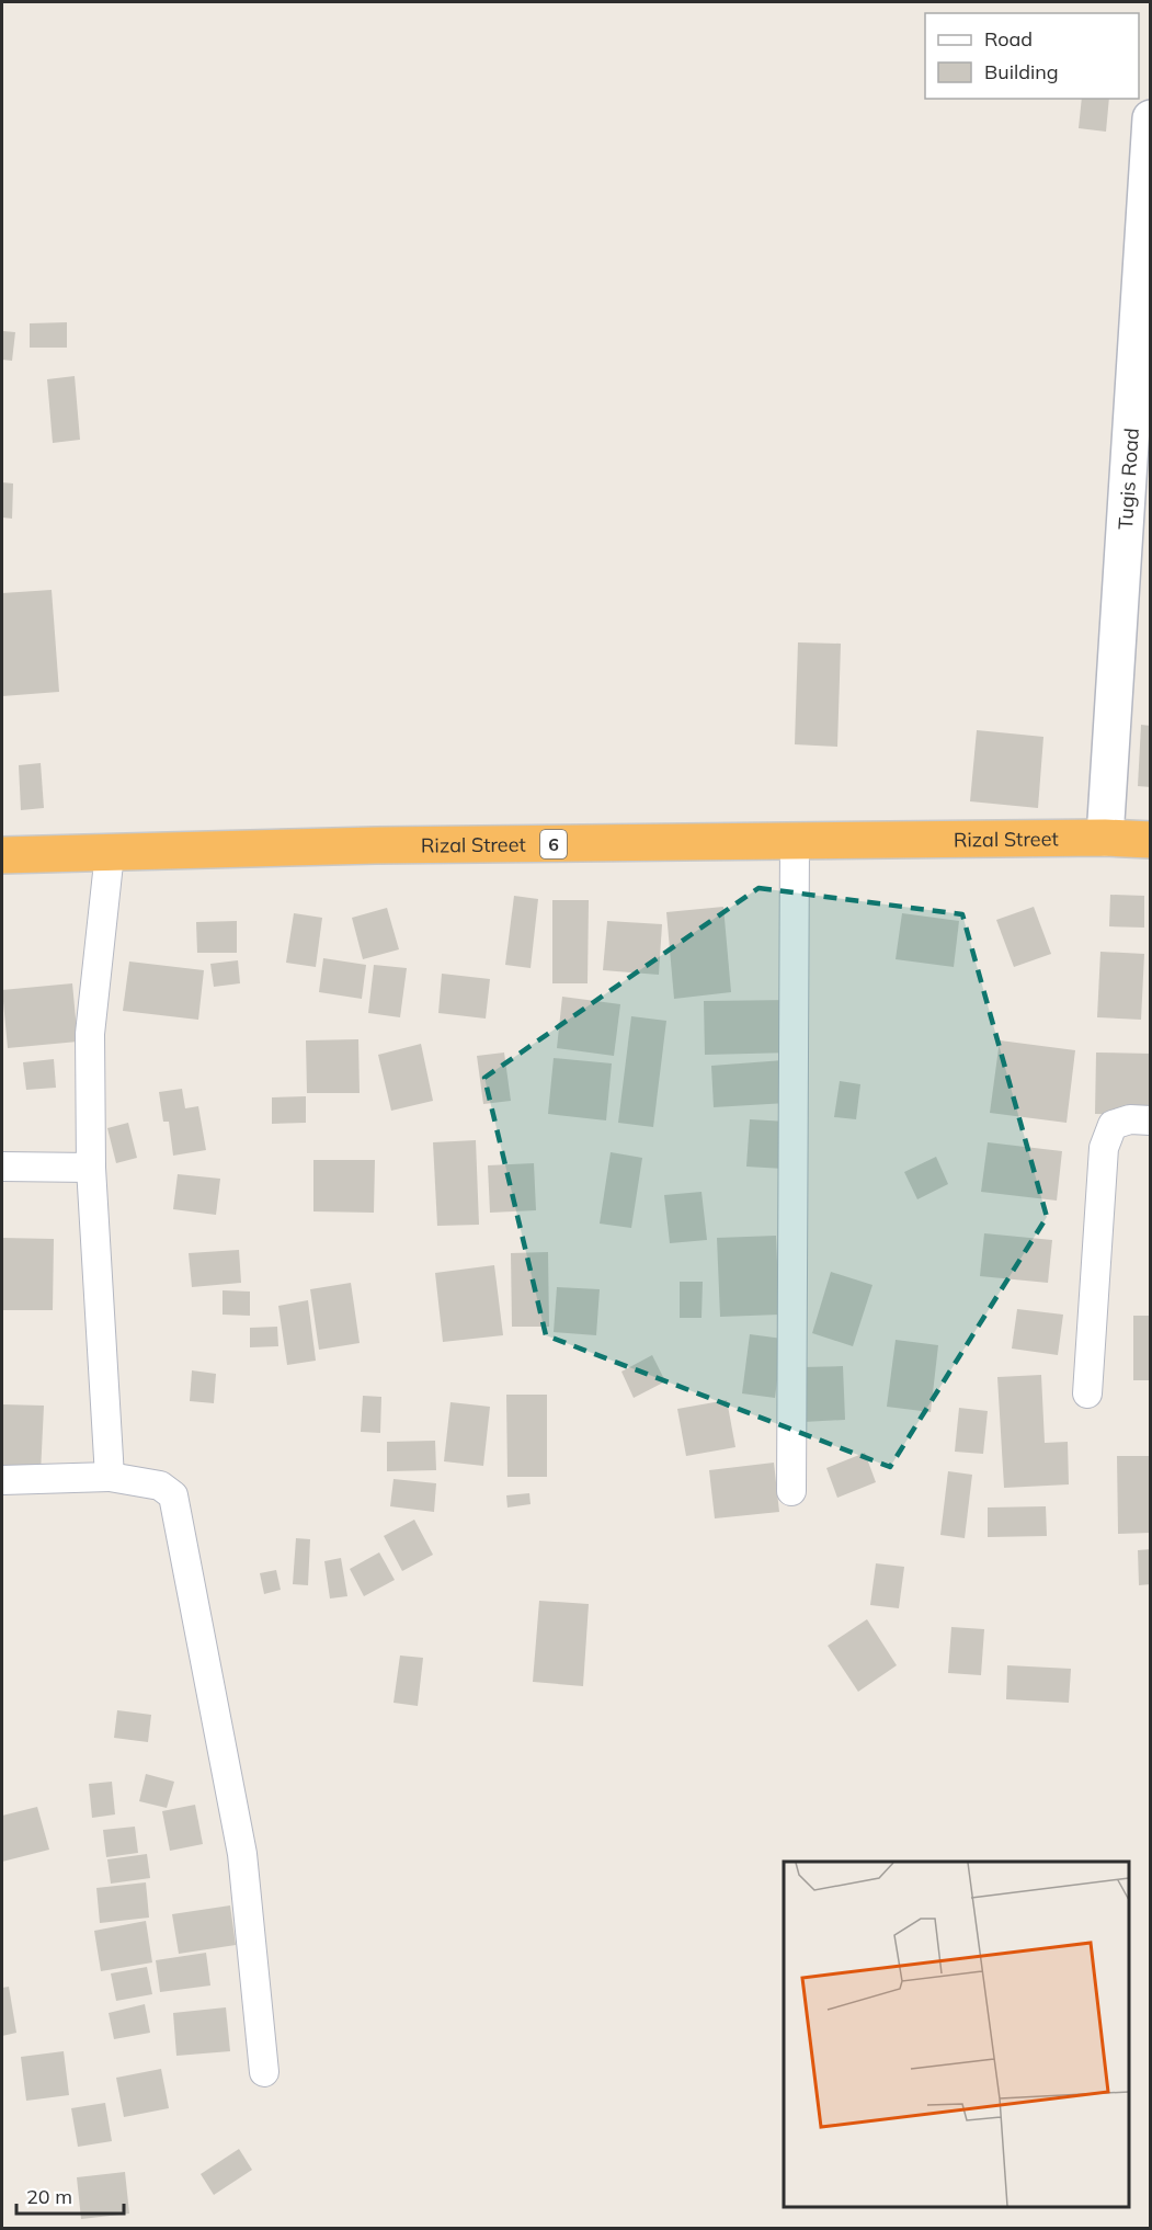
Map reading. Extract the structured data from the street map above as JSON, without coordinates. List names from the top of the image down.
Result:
{
  "streets": {
    "highway": ["Rizal Street", "6"],
    "street": ["Tugis Road"]
  },
  "crossings": [
    ["Tugis Road", "Rizal Street"],
    ["Tugis Road", "6"],
    ["Rizal Street", "6"]
  ],
  "legend": ["Road", "Building"],
  "scale_bar": "20 m"
}
